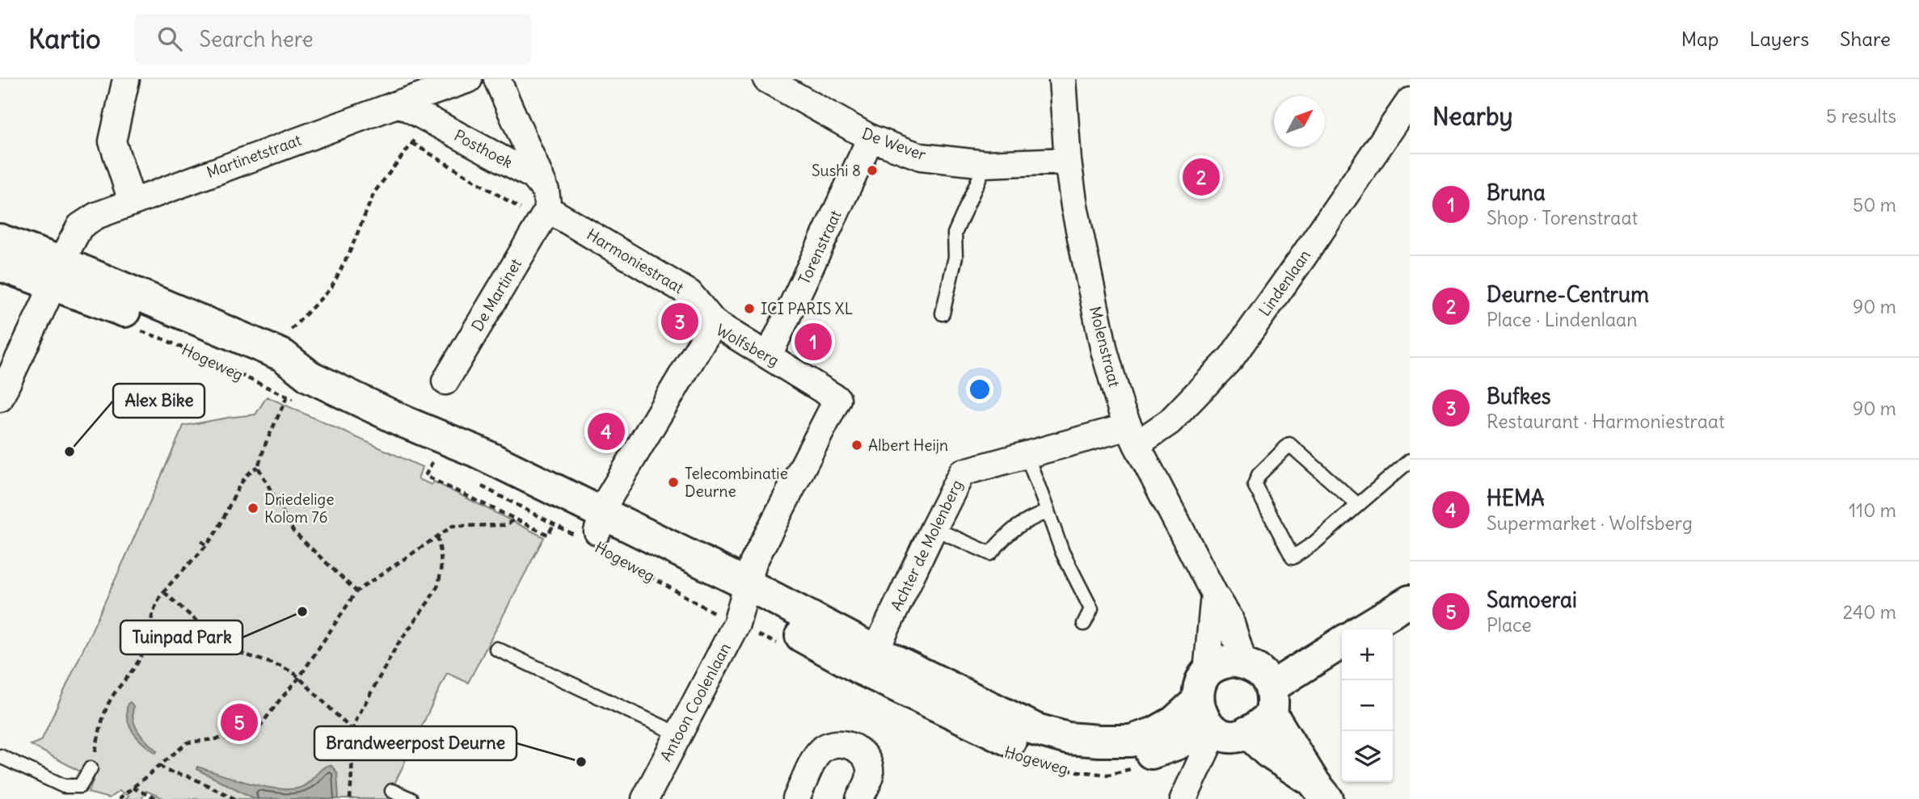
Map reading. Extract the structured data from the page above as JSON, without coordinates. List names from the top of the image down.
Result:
{
  "streets": {
    "street": [
      "De Wever",
      "Posthoek",
      "Martinetstraat",
      "Torenstraat",
      "Harmoniestraat",
      "Lindenlaan",
      "De Martinet",
      "Wolfsberg",
      "Molenstraat",
      "Hogeweg",
      "Achter de Molenberg",
      "Antoon Coolenlaan"
    ]
  },
  "crossings": [
    ["De Wever", "Torenstraat"],
    ["De Wever", "Molenstraat"],
    ["Posthoek", "Martinetstraat"],
    ["Posthoek", "Harmoniestraat"],
    ["Posthoek", "De Martinet"],
    ["Martinetstraat", "Hogeweg"],
    ["Torenstraat", "Wolfsberg"],
    ["Harmoniestraat", "De Martinet"],
    ["Harmoniestraat", "Wolfsberg"],
    ["Lindenlaan", "Molenstraat"],
    ["Lindenlaan", "Achter de Molenberg"],
    ["Wolfsberg", "Hogeweg"],
    ["Wolfsberg", "Antoon Coolenlaan"],
    ["Molenstraat", "Hogeweg"],
    ["Molenstraat", "Achter de Molenberg"],
    ["Hogeweg", "Achter de Molenberg"],
    ["Hogeweg", "Antoon Coolenlaan"]
  ],
  "places": [
    "Sushi 8",
    "ICI PARIS XL",
    "Albert Heijn",
    "Alex Bike",
    "Telecombinatie Deurne",
    "Driedelige Kolom 76",
    "Tuinpad Park",
    "Brandweerpost Deurne"
  ],
  "north": "top right",
  "page": {
    "header": "Kartio",
    "search": "Search here",
    "nav": ["Map", "Layers", "Share"],
    "heading": ["Nearby", "5 results"],
    "list": [
      {
        "mark": "1",
        "name": "Bruna",
        "note": "Shop · Torenstraat",
        "value": "50 m"
      },
      {
        "mark": "2",
        "name": "Deurne-Centrum",
        "note": "Place · Lindenlaan",
        "value": "90 m"
      },
      {
        "mark": "3",
        "name": "Bufkes",
        "note": "Restaurant · Harmoniestraat",
        "value": "90 m"
      },
      {
        "mark": "4",
        "name": "HEMA",
        "note": "Supermarket · Wolfsberg",
        "value": "110 m"
      },
      {
        "mark": "5",
        "name": "Samoerai",
        "note": "Place",
        "value": "240 m"
      }
    ],
    "pins": [
      "2",
      "3",
      "1",
      "4",
      "5"
    ],
    "map_buttons": ["+", "−"]
  }
}
